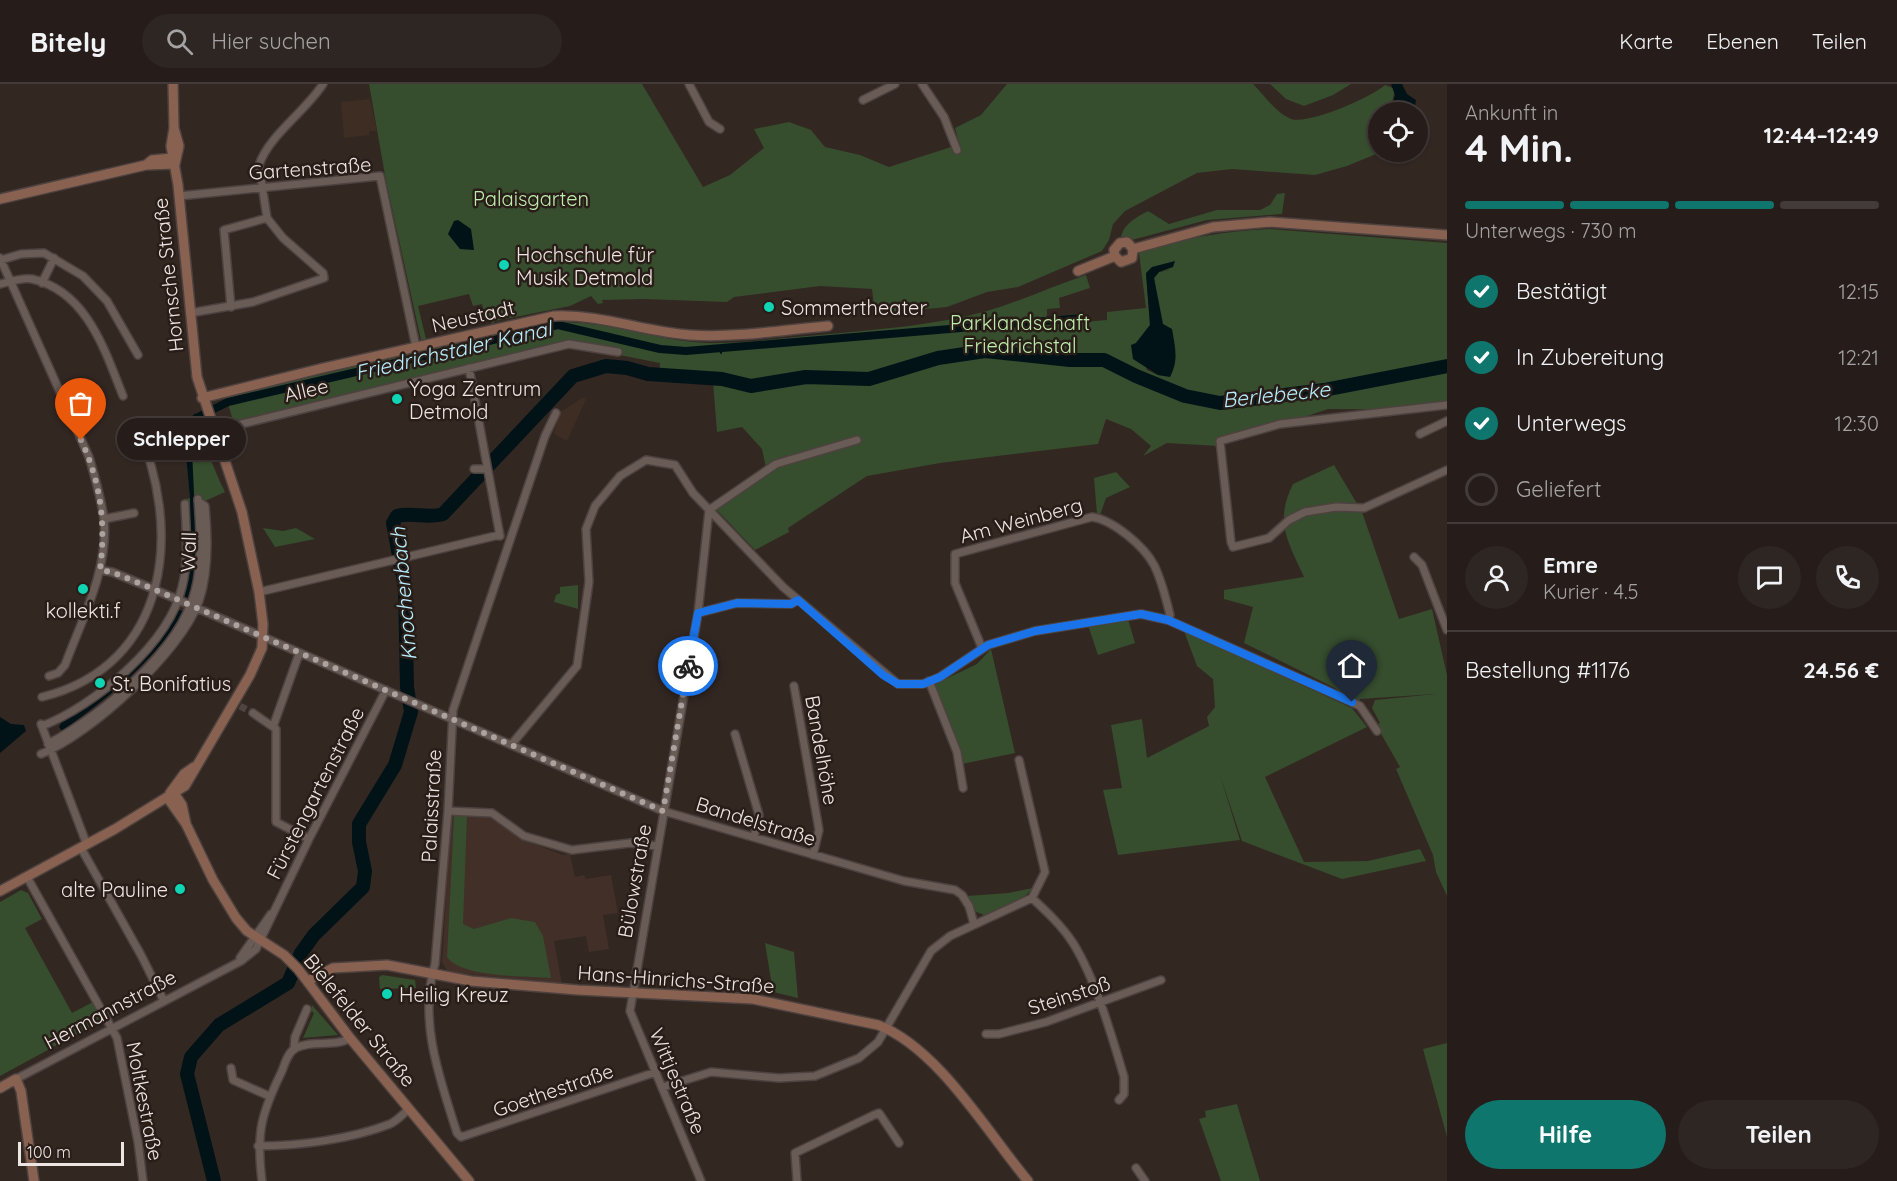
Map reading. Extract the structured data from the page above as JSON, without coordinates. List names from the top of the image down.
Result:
{
  "streets": {
    "main road": [
      "Hornsche Straße",
      "Neustadt",
      "Hans-Hinrichs-Straße",
      "Hermannstraße",
      "Bielefelder Straße"
    ],
    "street": [
      "Gartenstraße",
      "Allee",
      "Am Weinberg",
      "Wall",
      "Bandelhöhe",
      "Fürstengartenstraße",
      "Palaisstraße",
      "Bandelstraße",
      "Bülowstraße",
      "Steinstoß",
      "Wittjestraße",
      "Goethestraße",
      "Moltkestraße"
    ]
  },
  "crossings": [
    ["Gartenstraße", "Hornsche Straße"],
    ["Gartenstraße", "Neustadt"],
    ["Hornsche Straße", "Neustadt"],
    ["Hornsche Straße", "Allee"],
    ["Hornsche Straße", "Bandelstraße"],
    ["Wall", "Bandelstraße"],
    ["Bandelhöhe", "Bandelstraße"],
    ["Fürstengartenstraße", "Bandelstraße"],
    ["Fürstengartenstraße", "Hermannstraße"],
    ["Fürstengartenstraße", "Bielefelder Straße"],
    ["Palaisstraße", "Bandelstraße"],
    ["Palaisstraße", "Hans-Hinrichs-Straße"],
    ["Palaisstraße", "Goethestraße"],
    ["Bandelstraße", "Bülowstraße"],
    ["Bülowstraße", "Hans-Hinrichs-Straße"],
    ["Bülowstraße", "Wittjestraße"],
    ["Hans-Hinrichs-Straße", "Bielefelder Straße"],
    ["Hans-Hinrichs-Straße", "Wittjestraße"],
    ["Hermannstraße", "Bielefelder Straße"],
    ["Hermannstraße", "Moltkestraße"],
    ["Wittjestraße", "Goethestraße"]
  ],
  "water": ["Friedrichstaler Kanal", "Berlebecke", "Knochenbach"],
  "parks": ["Palaisgarten", "Parklandschaft Friedrichstal"],
  "places": [
    "Hochschule für Musik Detmold",
    "Sommertheater",
    "Yoga Zentrum Detmold",
    "Schlepper",
    "kollekti.f",
    "St. Bonifatius",
    "alte Pauline",
    "Heilig Kreuz"
  ],
  "scale_bar": "100 m",
  "page": {
    "header": "Bitely",
    "search": "Hier suchen",
    "nav": ["Karte", "Ebenen", "Teilen"],
    "heading": ["4 Min.", "Ankunft in", "12:44–12:49"],
    "panel": [
      "Emre",
      "Kurier · 4.5",
      "Bestellung #1176",
      "24.56 €"
    ],
    "bar": "Unterwegs · 730 m",
    "list": [
      ["Bestätigt", "12:15"],
      ["In Zubereitung", "12:21"],
      ["Unterwegs", "12:30"],
      "Geliefert"
    ],
    "bubble": "Schlepper",
    "buttons": ["Hilfe", "Teilen"],
    "scale": "100 m"
  }
}
